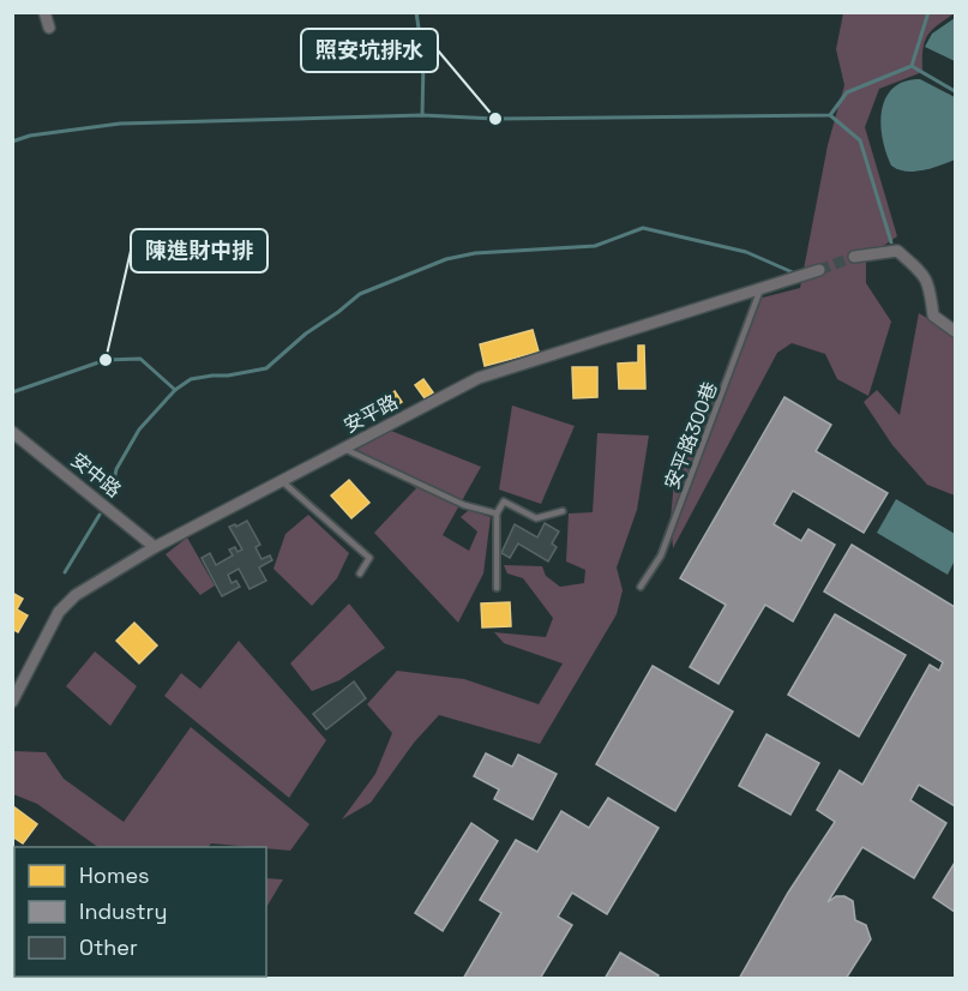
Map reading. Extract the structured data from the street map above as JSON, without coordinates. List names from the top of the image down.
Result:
{
  "streets": {
    "street": ["安平路", "安中路"],
    "lane": ["安平路300巷"]
  },
  "crossings": [
    ["安平路", "安平路300巷"],
    ["安平路", "安中路"]
  ],
  "places": ["照安坑排水", "陳進財中排"],
  "legend": ["Homes", "Industry", "Other"]
}
